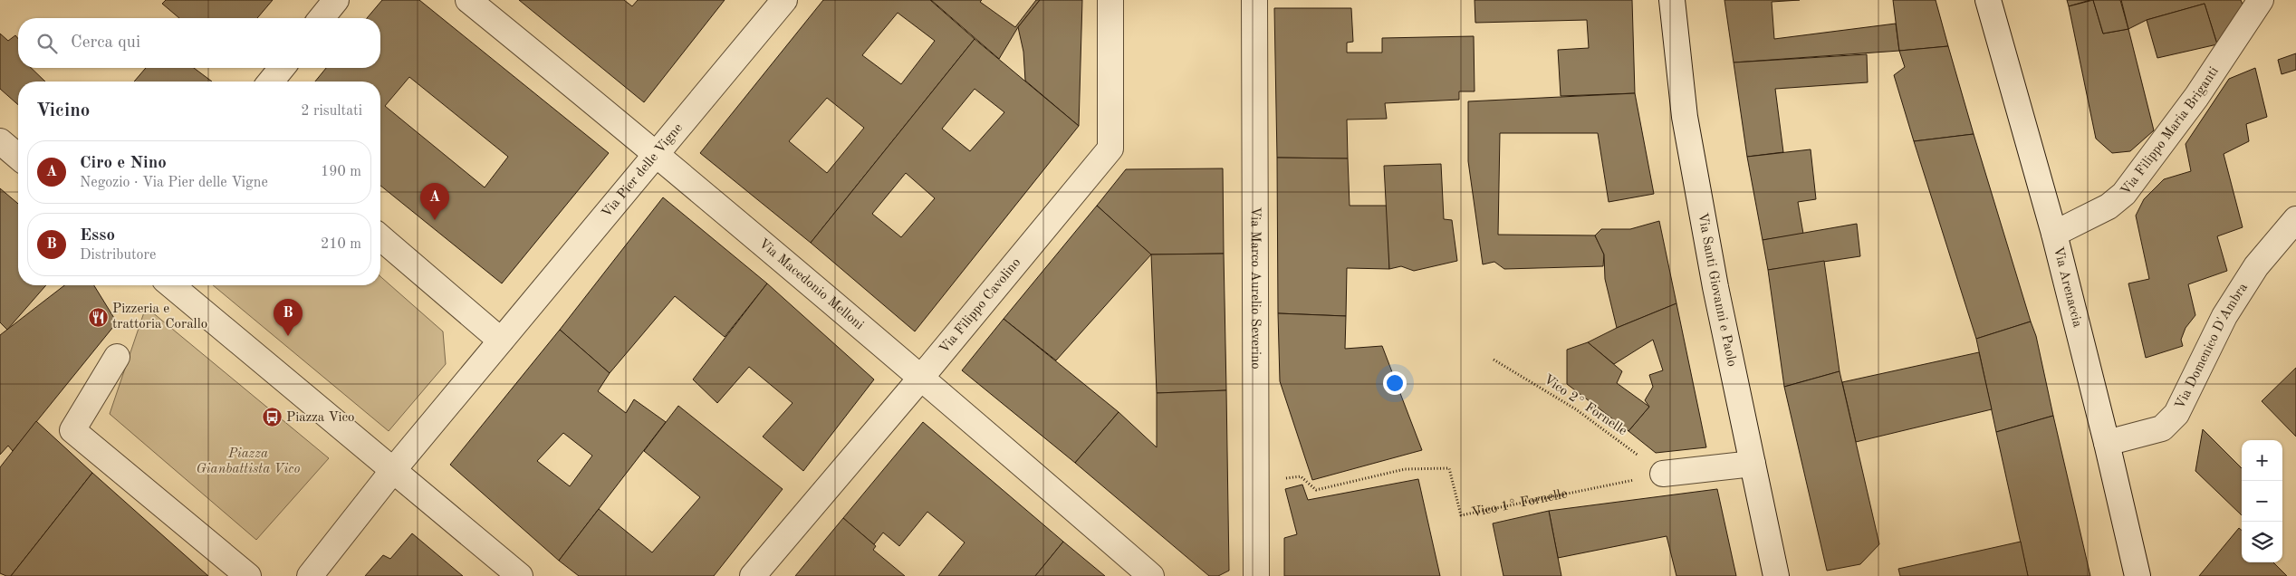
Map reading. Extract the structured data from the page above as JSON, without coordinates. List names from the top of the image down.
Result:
{
  "streets": {
    "street": [
      "Via Filippo Maria Briganti",
      "Via Pier delle Vigne",
      "Via Macedonio Melloni",
      "Via Arenaccia",
      "Via Marco Aurelio Severino",
      "Via Santi Giovanni e Paolo",
      "Via Filippo Cavolino",
      "Via Domenico D'Ambra"
    ],
    "path": ["Vico 2° Fornelle", "Vico 1° Fornelle"]
  },
  "crossings": [
    ["Via Filippo Maria Briganti", "Via Arenaccia"],
    ["Via Pier delle Vigne", "Via Macedonio Melloni"],
    ["Via Macedonio Melloni", "Via Filippo Cavolino"],
    ["Via Arenaccia", "Via Domenico D'Ambra"],
    ["Via Marco Aurelio Severino", "Vico 1° Fornelle"],
    ["Vico 2° Fornelle", "Vico 1° Fornelle"]
  ],
  "parks": ["Piazza Gianbattista Vico"],
  "places": {
    "restaurant": ["Pizzeria e trattoria Corallo"],
    "bus stop": ["Piazza Vico"]
  },
  "page": {
    "search": "Cerca qui",
    "heading": ["Vicino", "2 risultati"],
    "list": [
      {
        "mark": "A",
        "name": "Ciro e Nino",
        "note": "Negozio · Via Pier delle Vigne",
        "value": "190 m"
      },
      {
        "mark": "B",
        "name": "Esso",
        "note": "Distributore",
        "value": "210 m"
      }
    ],
    "pins": ["A", "B"],
    "map_buttons": ["+", "−"]
  }
}
